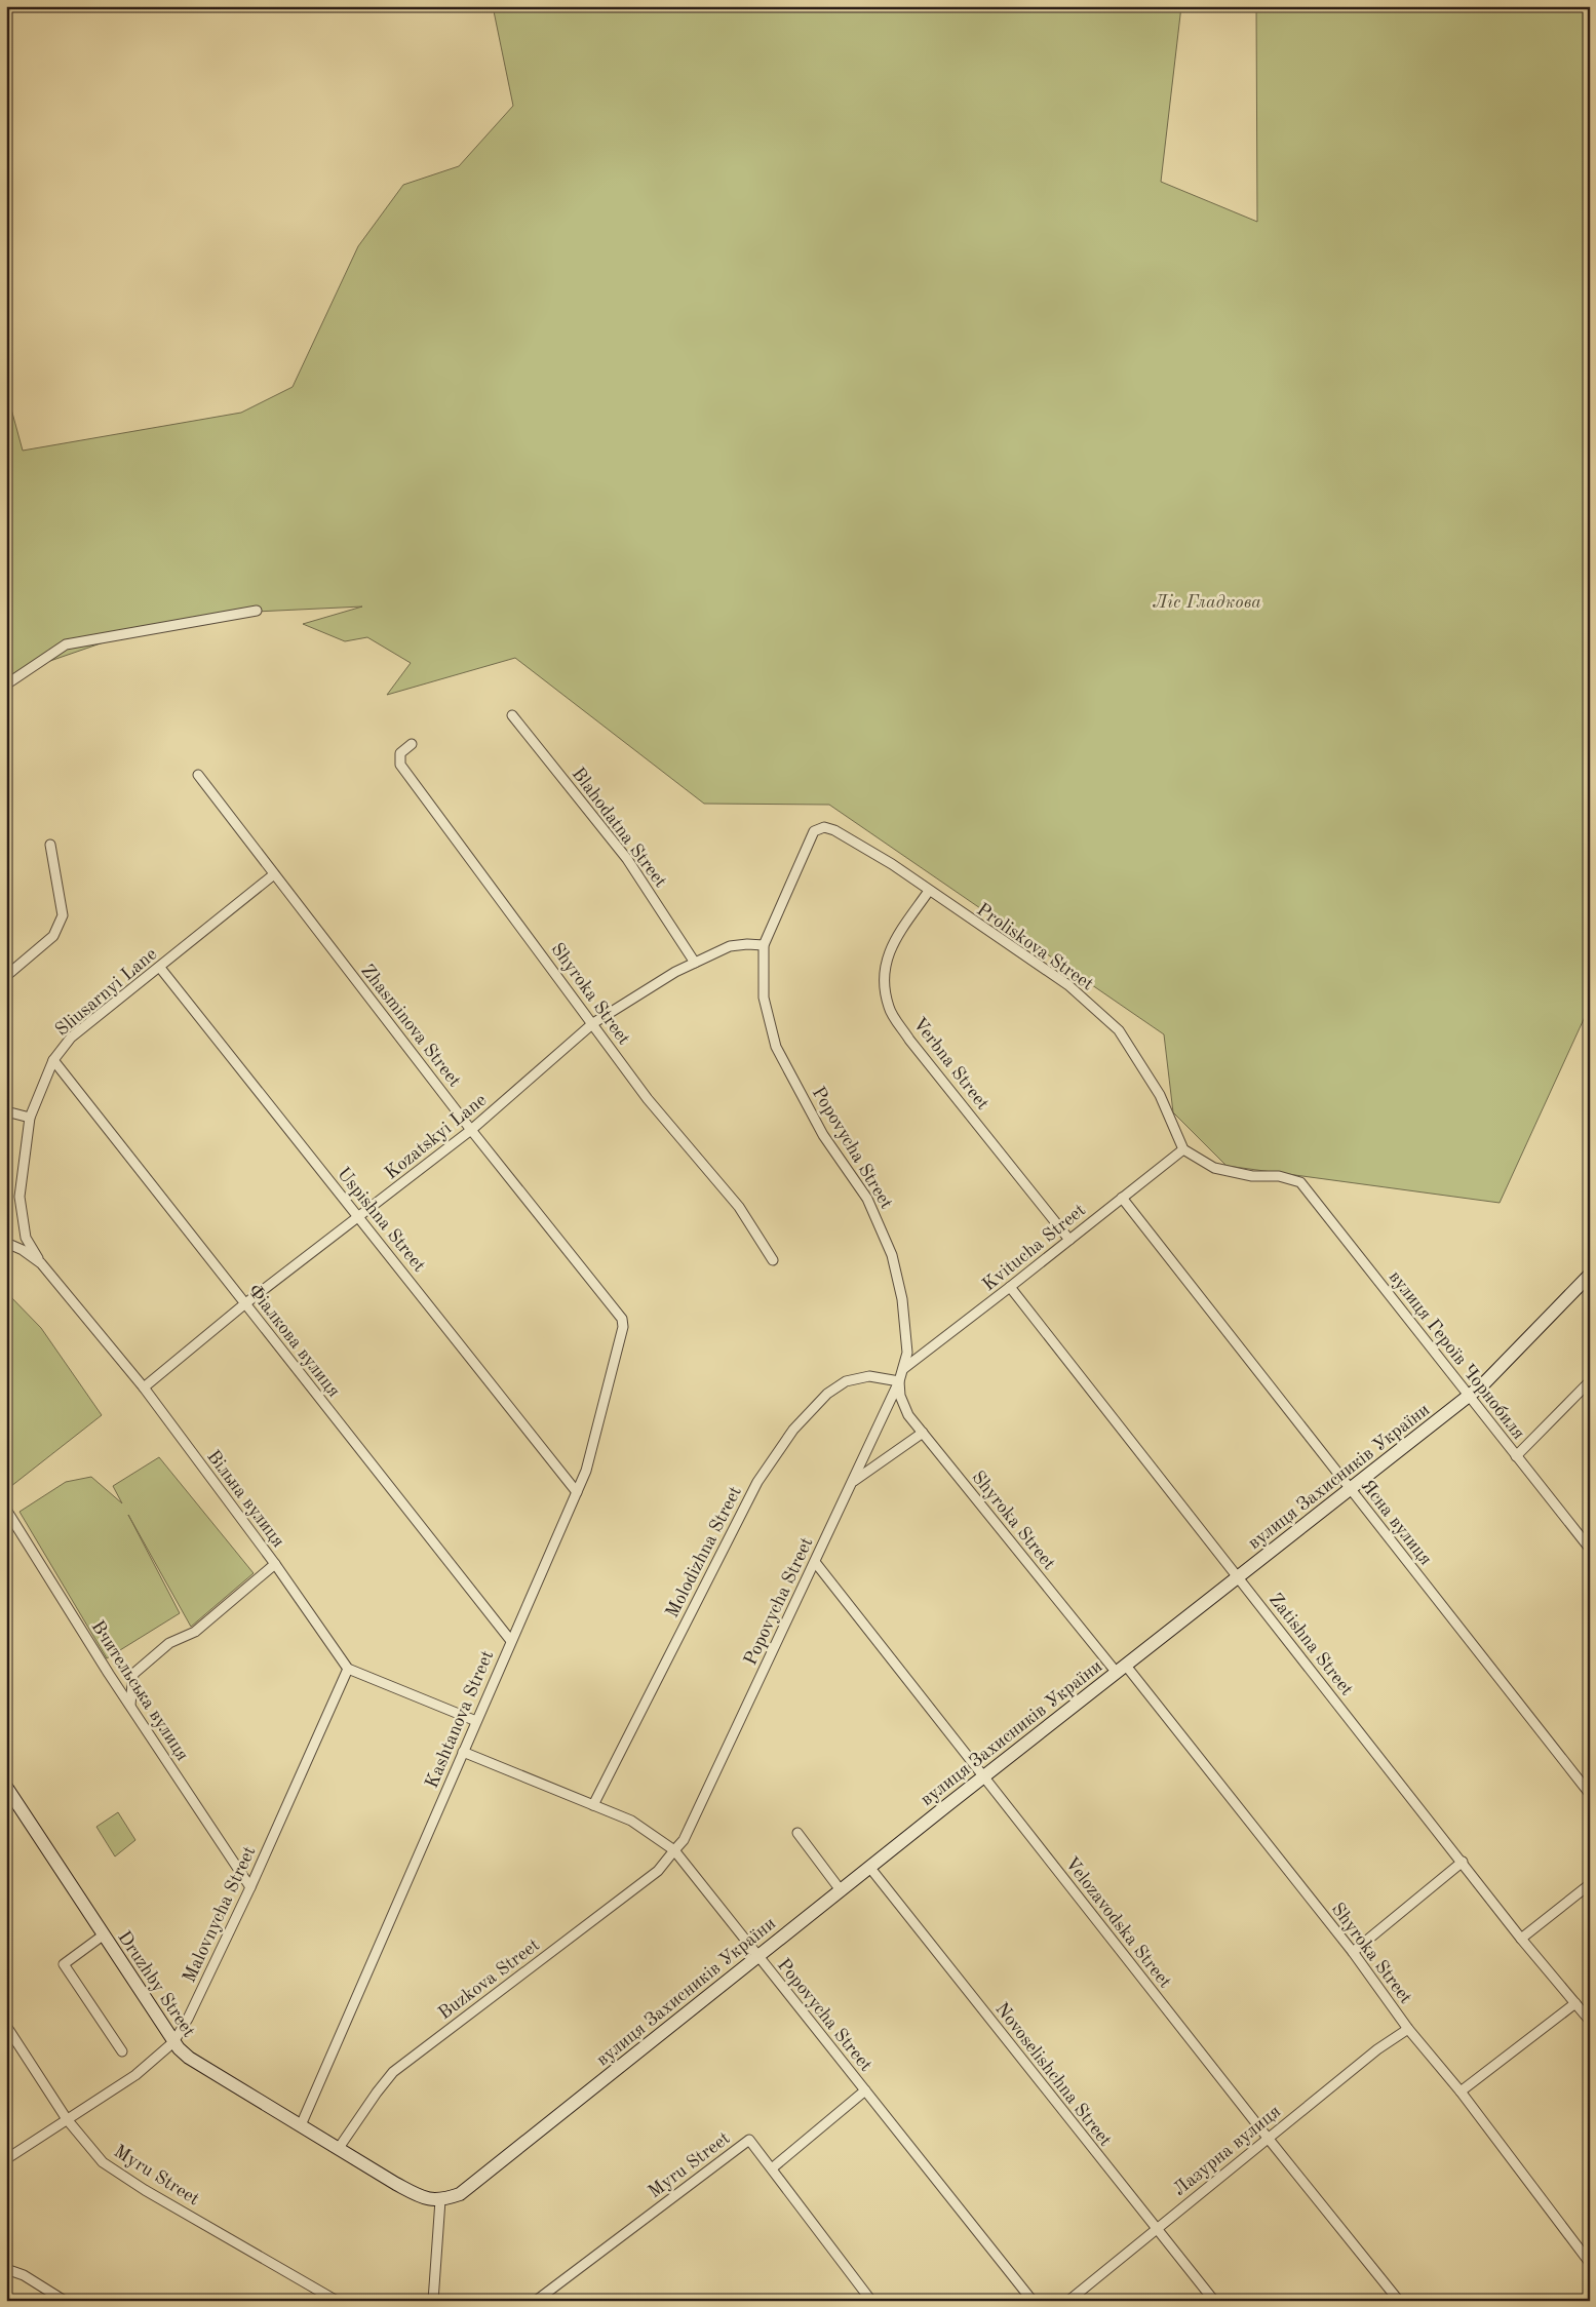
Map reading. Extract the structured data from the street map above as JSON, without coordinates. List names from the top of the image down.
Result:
{
  "streets": {
    "street": [
      "Blahodatna Street",
      "Proliskova Street",
      "Sliusarnyi Lane",
      "Shyroka Street",
      "Zhasminova Street",
      "Verbna Street",
      "Kozatskyi Lane",
      "Popovycha Street",
      "Uspishna Street",
      "Kvitucha Street",
      "Фіалкова вулиця",
      "вулиця Героїв Чорнобиля",
      "вулиця Захисників України",
      "Вільна вулиця",
      "Ясна вулиця",
      "Molodizhna Street",
      "Zatishna Street",
      "Вчительська вулиця",
      "Kashtanova Street",
      "Malovnycha Street",
      "Velozavodska Street",
      "Buzkova Street",
      "Druzhby Street",
      "Novoselishchna Street",
      "Лазурна вулиця",
      "Myru Street"
    ]
  },
  "crossings": [
    ["Blahodatna Street", "Kozatskyi Lane"],
    ["Proliskova Street", "Verbna Street"],
    ["Proliskova Street", "Popovycha Street"],
    ["Proliskova Street", "Kvitucha Street"],
    ["Proliskova Street", "вулиця Героїв Чорнобиля"],
    ["Sliusarnyi Lane", "Zhasminova Street"],
    ["Sliusarnyi Lane", "Uspishna Street"],
    ["Sliusarnyi Lane", "Фіалкова вулиця"],
    ["Sliusarnyi Lane", "Вільна вулиця"],
    ["Shyroka Street", "Kozatskyi Lane"],
    ["Shyroka Street", "Popovycha Street"],
    ["Shyroka Street", "вулиця Захисників України"],
    ["Shyroka Street", "Molodizhna Street"],
    ["Shyroka Street", "Лазурна вулиця"],
    ["Zhasminova Street", "Kozatskyi Lane"],
    ["Zhasminova Street", "Kashtanova Street"],
    ["Verbna Street", "Kvitucha Street"],
    ["Kozatskyi Lane", "Popovycha Street"],
    ["Kozatskyi Lane", "Uspishna Street"],
    ["Kozatskyi Lane", "Фіалкова вулиця"],
    ["Kozatskyi Lane", "Вільна вулиця"],
    ["Popovycha Street", "Kvitucha Street"],
    ["Popovycha Street", "вулиця Захисників України"],
    ["Popovycha Street", "Molodizhna Street"],
    ["Popovycha Street", "Velozavodska Street"],
    ["Popovycha Street", "Buzkova Street"],
    ["Uspishna Street", "Kashtanova Street"],
    ["Kvitucha Street", "вулиця Героїв Чорнобиля"],
    ["Kvitucha Street", "Ясна вулиця"],
    ["Kvitucha Street", "Zatishna Street"],
    ["Фіалкова вулиця", "Kashtanova Street"],
    ["вулиця Героїв Чорнобиля", "вулиця Захисників України"],
    ["вулиця Захисників України", "Ясна вулиця"],
    ["вулиця Захисників України", "Zatishna Street"],
    ["вулиця Захисників України", "Velozavodska Street"],
    ["вулиця Захисників України", "Druzhby Street"],
    ["вулиця Захисників України", "Novoselishchna Street"],
    ["Вільна вулиця", "Malovnycha Street"],
    ["Вчительська вулиця", "Malovnycha Street"],
    ["Kashtanova Street", "Druzhby Street"],
    ["Malovnycha Street", "Druzhby Street"],
    ["Malovnycha Street", "Myru Street"],
    ["Velozavodska Street", "Лазурна вулиця"],
    ["Buzkova Street", "Druzhby Street"],
    ["Novoselishchna Street", "Лазурна вулиця"]
  ],
  "parks": ["Ліс Гладкова"]
}
